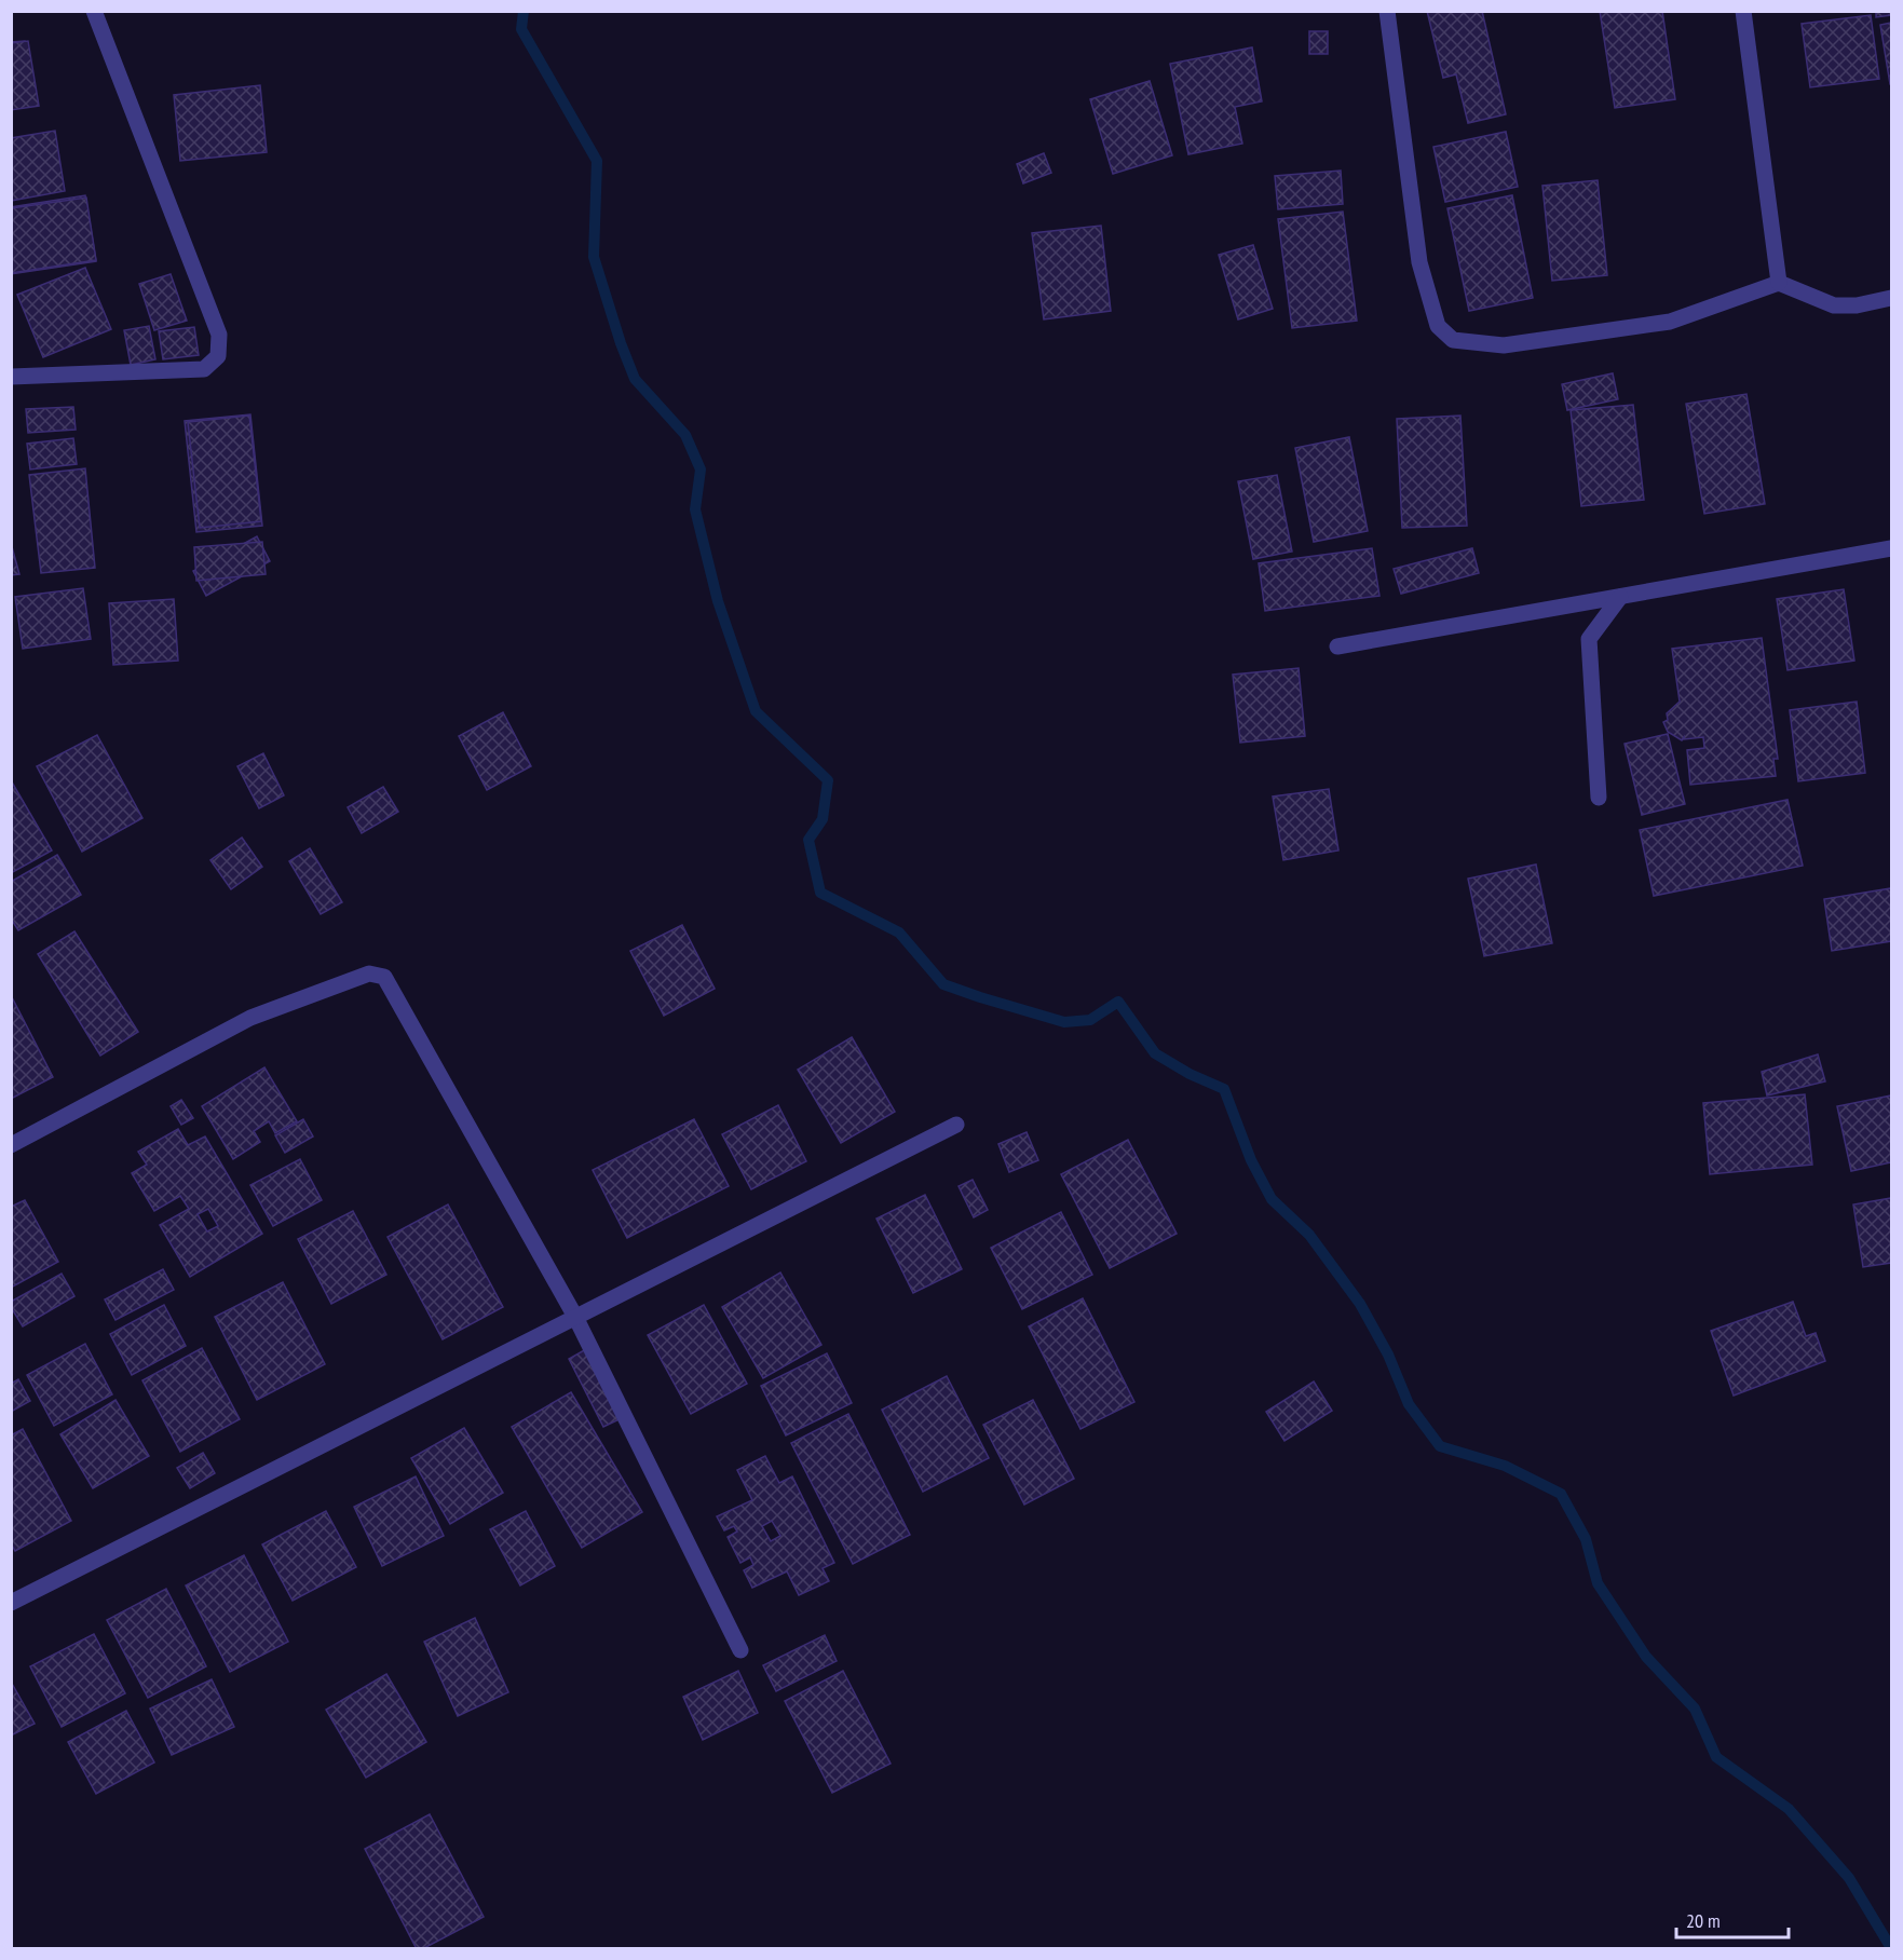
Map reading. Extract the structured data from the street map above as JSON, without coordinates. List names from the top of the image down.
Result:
{
  "scale_bar": "20 m"
}
